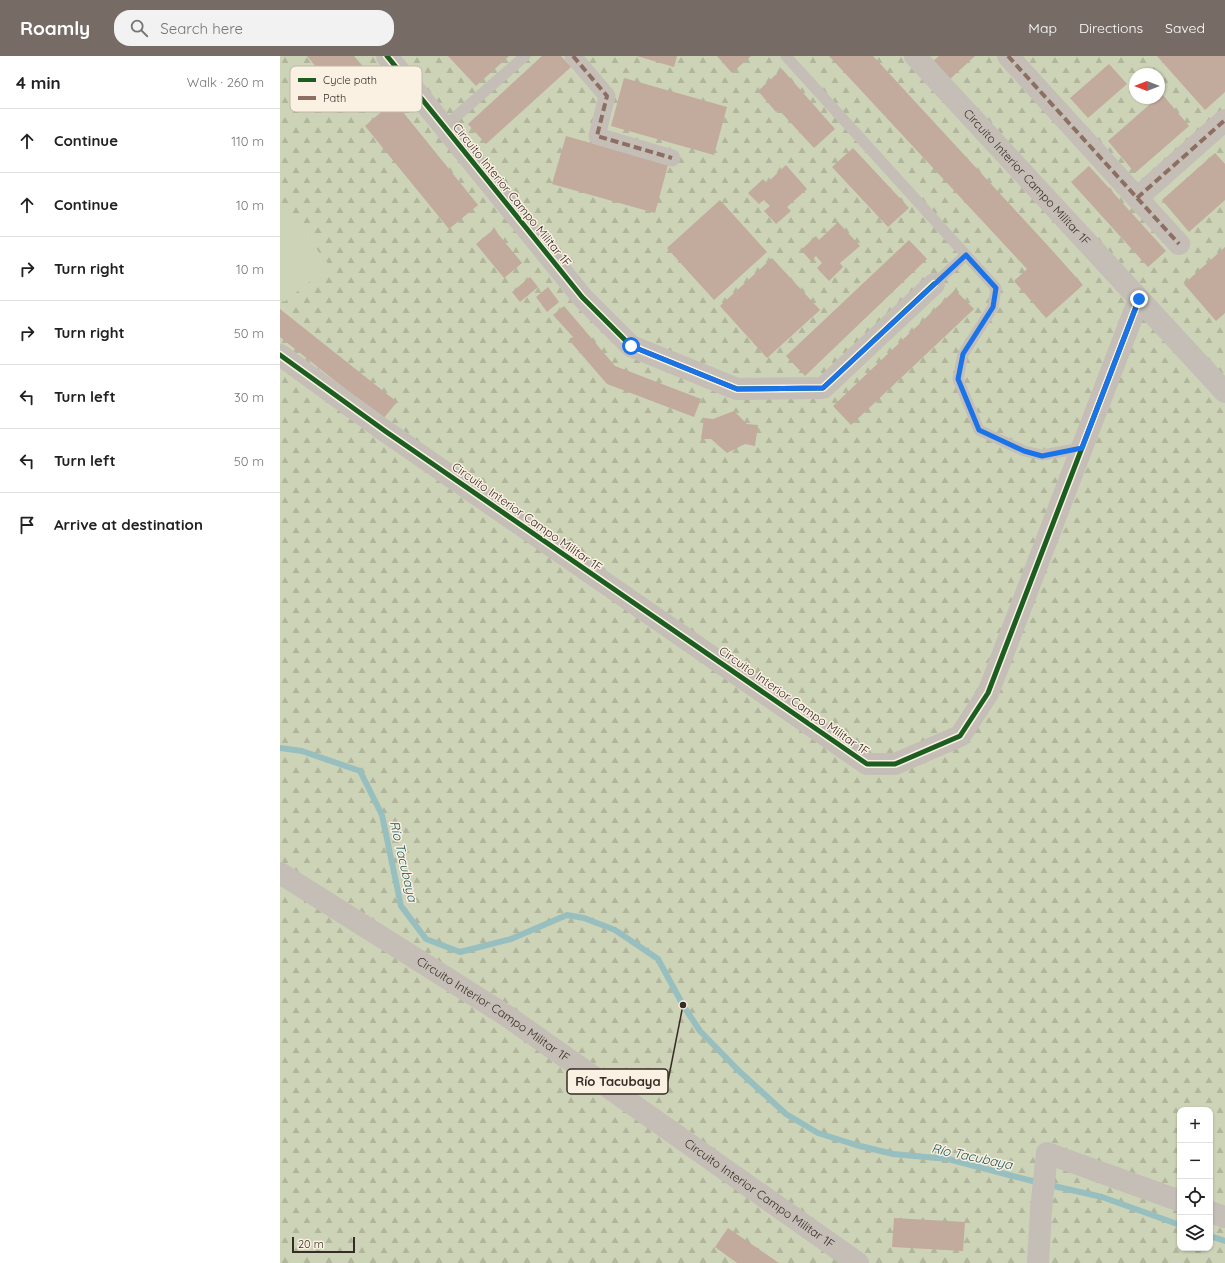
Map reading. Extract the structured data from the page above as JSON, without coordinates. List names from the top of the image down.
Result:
{
  "streets": {
    "street": ["Circuito Interior Campo Militar 1F"]
  },
  "water": ["Río Tacubaya"],
  "places": ["Río Tacubaya"],
  "legend": ["Cycle path", "Path"],
  "scale_bar": "20 m",
  "north": "left",
  "page": {
    "header": "Roamly",
    "search": "Search here",
    "nav": ["Map", "Directions", "Saved"],
    "heading": ["4 min", "Walk · 260 m"],
    "list": [
      ["Continue", "110 m"],
      ["Continue", "10 m"],
      ["Turn right", "10 m"],
      ["Turn right", "50 m"],
      ["Turn left", "30 m"],
      ["Turn left", "50 m"],
      "Arrive at destination"
    ],
    "map_buttons": ["+", "−"],
    "scale": "20 m"
  }
}
